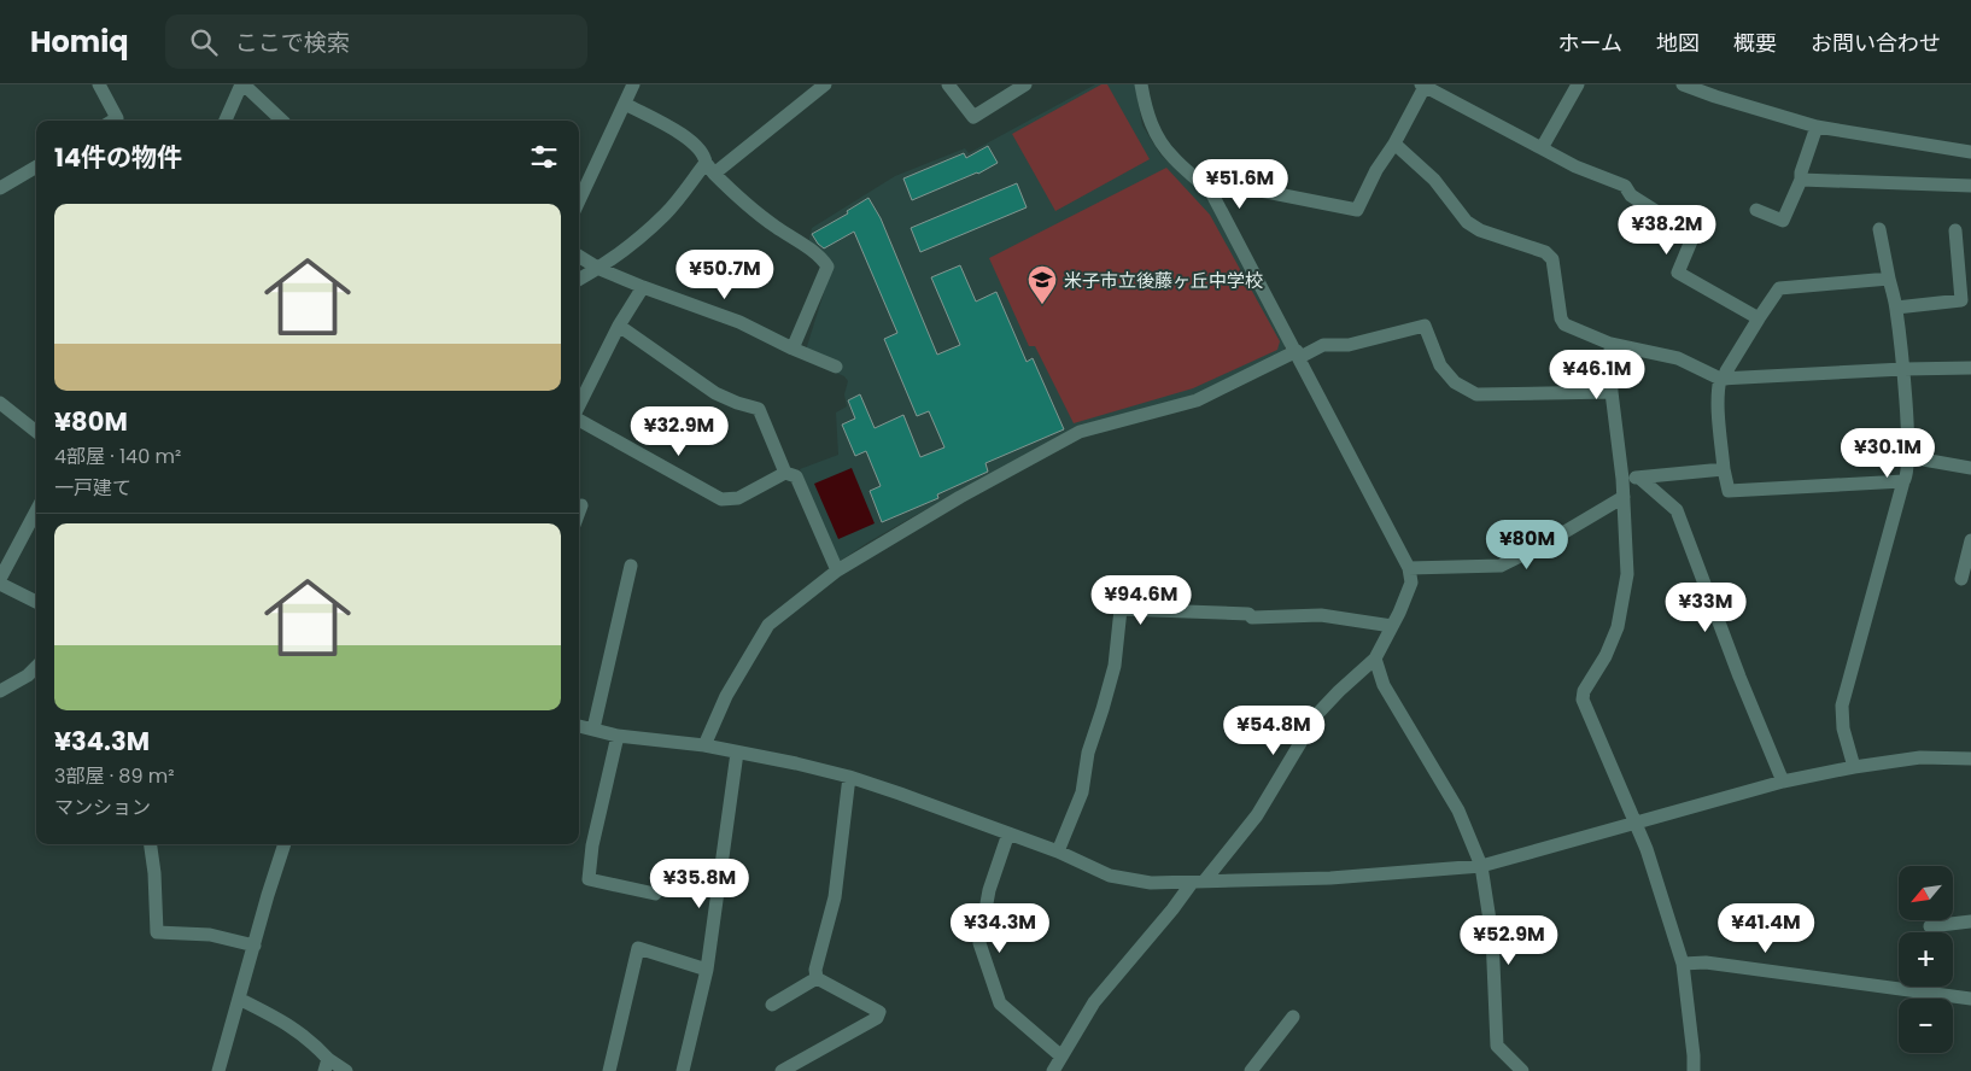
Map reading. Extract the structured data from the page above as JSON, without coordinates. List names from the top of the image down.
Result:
{
  "places": {
    "school or university": ["米子市立後藤ヶ丘中学校"]
  },
  "north": "bottom left",
  "page": {
    "header": "Homiq",
    "search": "ここで検索",
    "nav": [
      "ホーム",
      "地図",
      "概要",
      "お問い合わせ"
    ],
    "heading": "14件の物件",
    "price": [
      "¥51.6M",
      "¥38.2M",
      "¥50.7M",
      "¥46.1M",
      "¥32.9M",
      "¥30.1M",
      "¥80M",
      "¥94.6M",
      "¥33M",
      "¥54.8M",
      "¥35.8M",
      "¥34.3M",
      "¥41.4M",
      "¥52.9M"
    ],
    "list": [
      {
        "name": "¥80M",
        "note": "4部屋 · 140 m² · 一戸建て"
      },
      {
        "name": "¥34.3M",
        "note": "3部屋 · 89 m² · マンション"
      }
    ],
    "map_buttons": ["+", "−"]
  }
}
